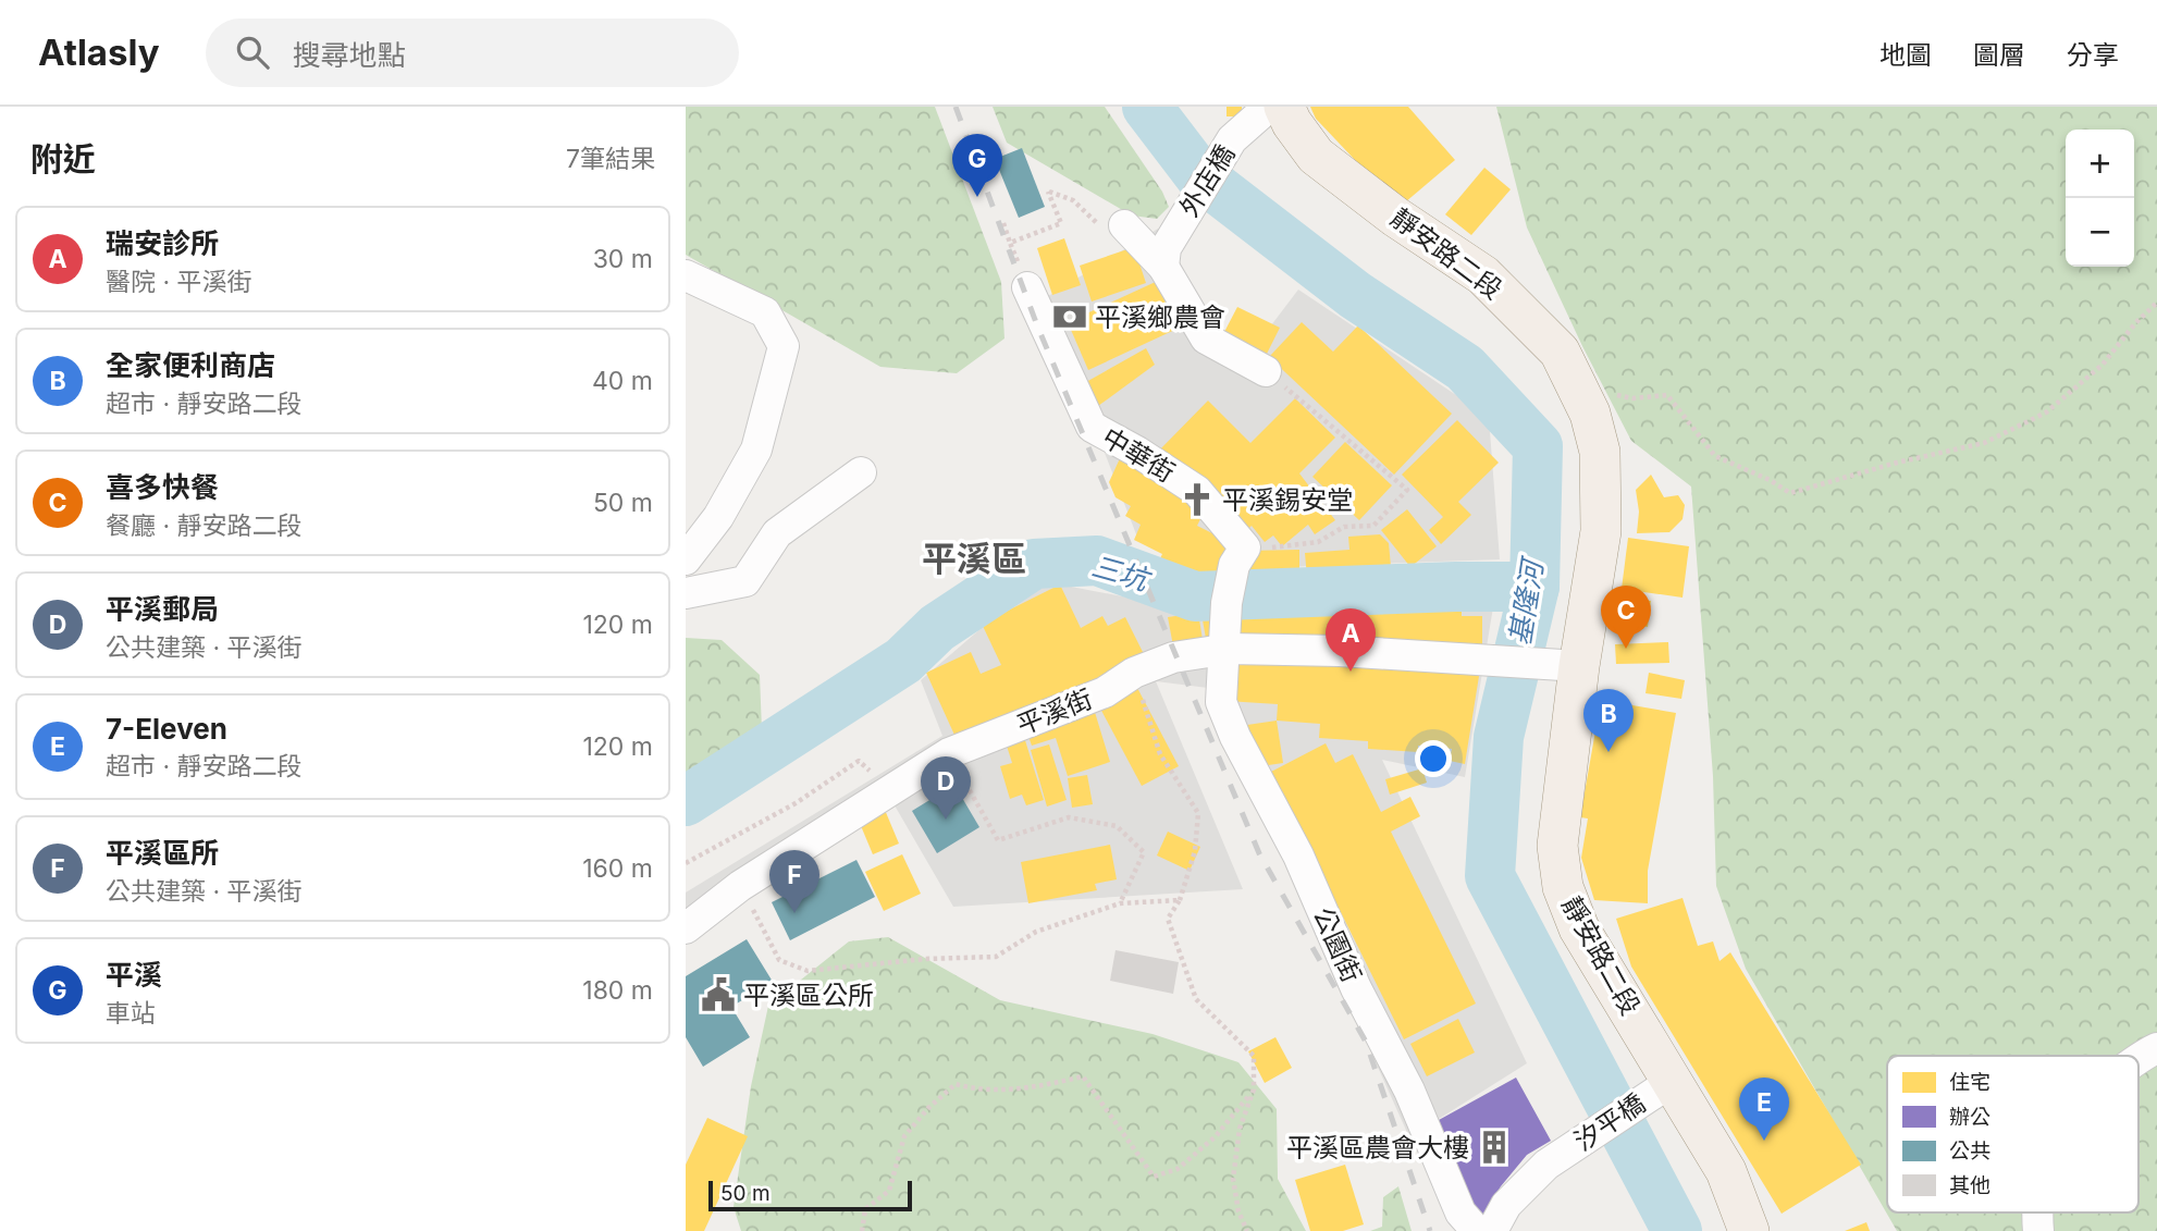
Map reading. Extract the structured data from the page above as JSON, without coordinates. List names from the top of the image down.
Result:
{
  "streets": {
    "main road": ["靜安路二段"],
    "street": [
      "外店橋",
      "中華街",
      "平溪街",
      "公園街",
      "汐平橋"
    ]
  },
  "crossings": [
    ["靜安路二段", "平溪街"],
    ["靜安路二段", "汐平橋"],
    ["平溪街", "公園街"]
  ],
  "districts": ["平溪區"],
  "water": ["三坑", "基隆河"],
  "places": {
    "bank": ["平溪鄉農會"],
    "church": ["平溪錫安堂"],
    "public building": ["平溪區公所"],
    "building": ["平溪區農會大樓"]
  },
  "legend": [
    "住宅",
    "辦公",
    "公共",
    "其他"
  ],
  "scale_bar": "50 m",
  "page": {
    "header": "Atlasly",
    "search": "搜尋地點",
    "nav": ["地圖", "圖層", "分享"],
    "heading": ["附近", "7筆結果"],
    "map_buttons": ["+", "−"],
    "pins": [
      "G",
      "C",
      "A",
      "B",
      "D",
      "F",
      "E"
    ],
    "list": [
      {
        "mark": "A",
        "name": "瑞安診所",
        "note": "醫院 · 平溪街",
        "value": "30 m"
      },
      {
        "mark": "B",
        "name": "全家便利商店",
        "note": "超市 · 靜安路二段",
        "value": "40 m"
      },
      {
        "mark": "C",
        "name": "喜多快餐",
        "note": "餐廳 · 靜安路二段",
        "value": "50 m"
      },
      {
        "mark": "D",
        "name": "平溪郵局",
        "note": "公共建築 · 平溪街",
        "value": "120 m"
      },
      {
        "mark": "E",
        "name": "7-Eleven",
        "note": "超市 · 靜安路二段",
        "value": "120 m"
      },
      {
        "mark": "F",
        "name": "平溪區所",
        "note": "公共建築 · 平溪街",
        "value": "160 m"
      },
      {
        "mark": "G",
        "name": "平溪",
        "note": "車站",
        "value": "180 m"
      }
    ],
    "scale": "50 m"
  }
}
